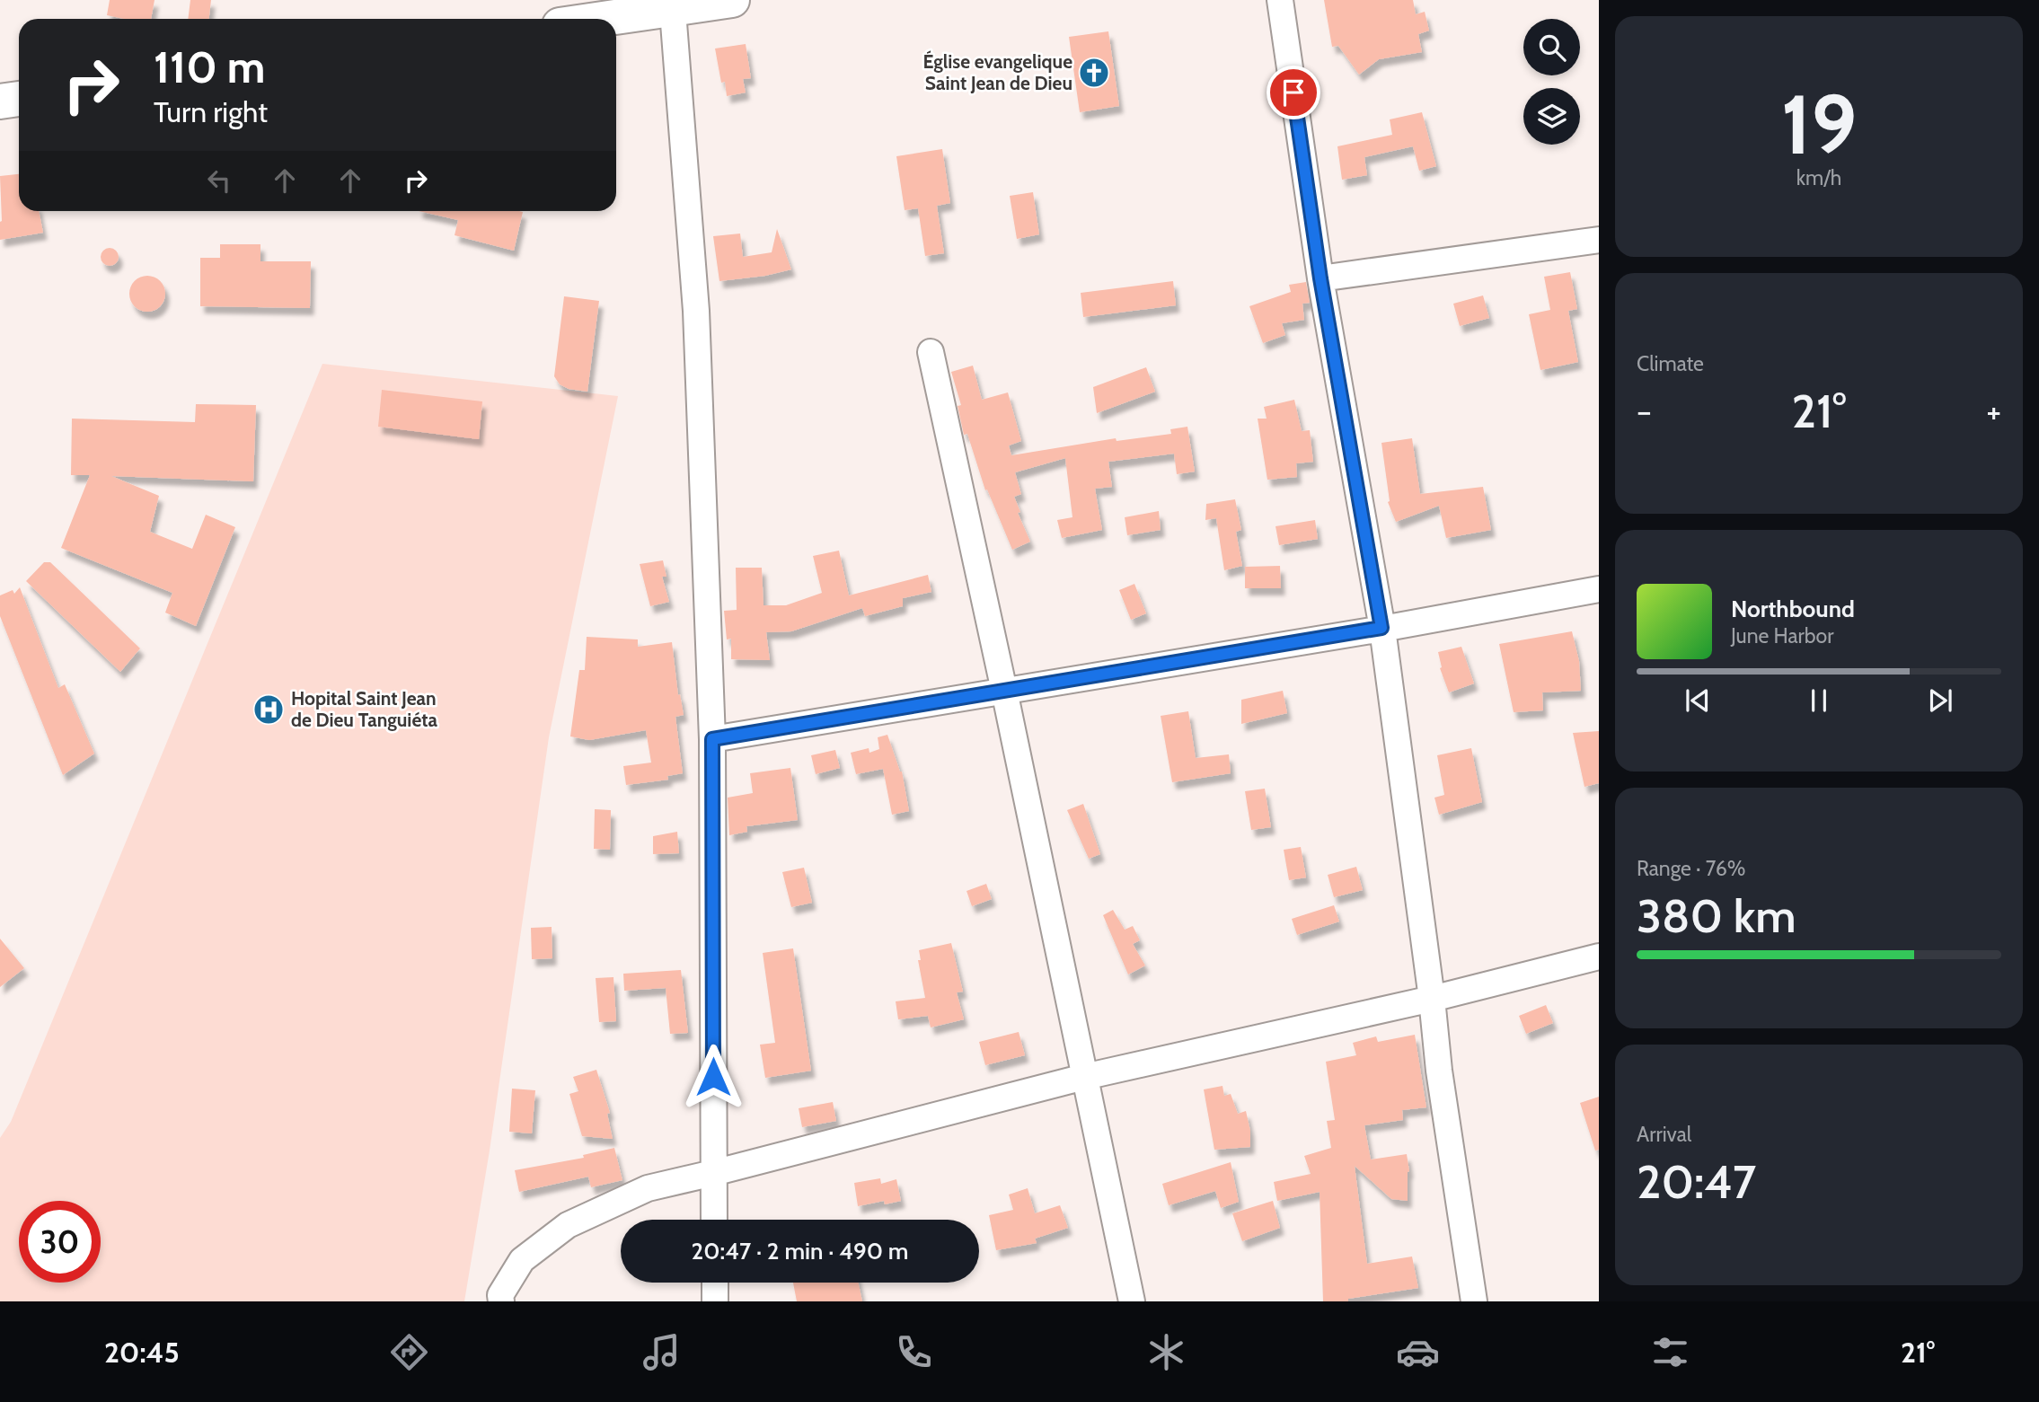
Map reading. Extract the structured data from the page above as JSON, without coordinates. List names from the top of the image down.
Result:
{
  "places": {
    "church": ["Église evangelique Saint Jean de Dieu"],
    "hospital": ["Hopital Saint Jean de Dieu Tanguiéta"]
  },
  "page": {
    "tile": [
      ["19", "km/h"],
      "Climate",
      ["Range · 76%", "380 km"],
      ["Arrival", "20:47"]
    ],
    "turn": ["110 m", "Turn right"],
    "heat": ["−", "21°", "+"],
    "song": ["Northbound", "June Harbor"],
    "limit": "30",
    "trip": "20:47 · 2 min · 490 m",
    "tabs": ["20:45", "21°"]
  }
}
